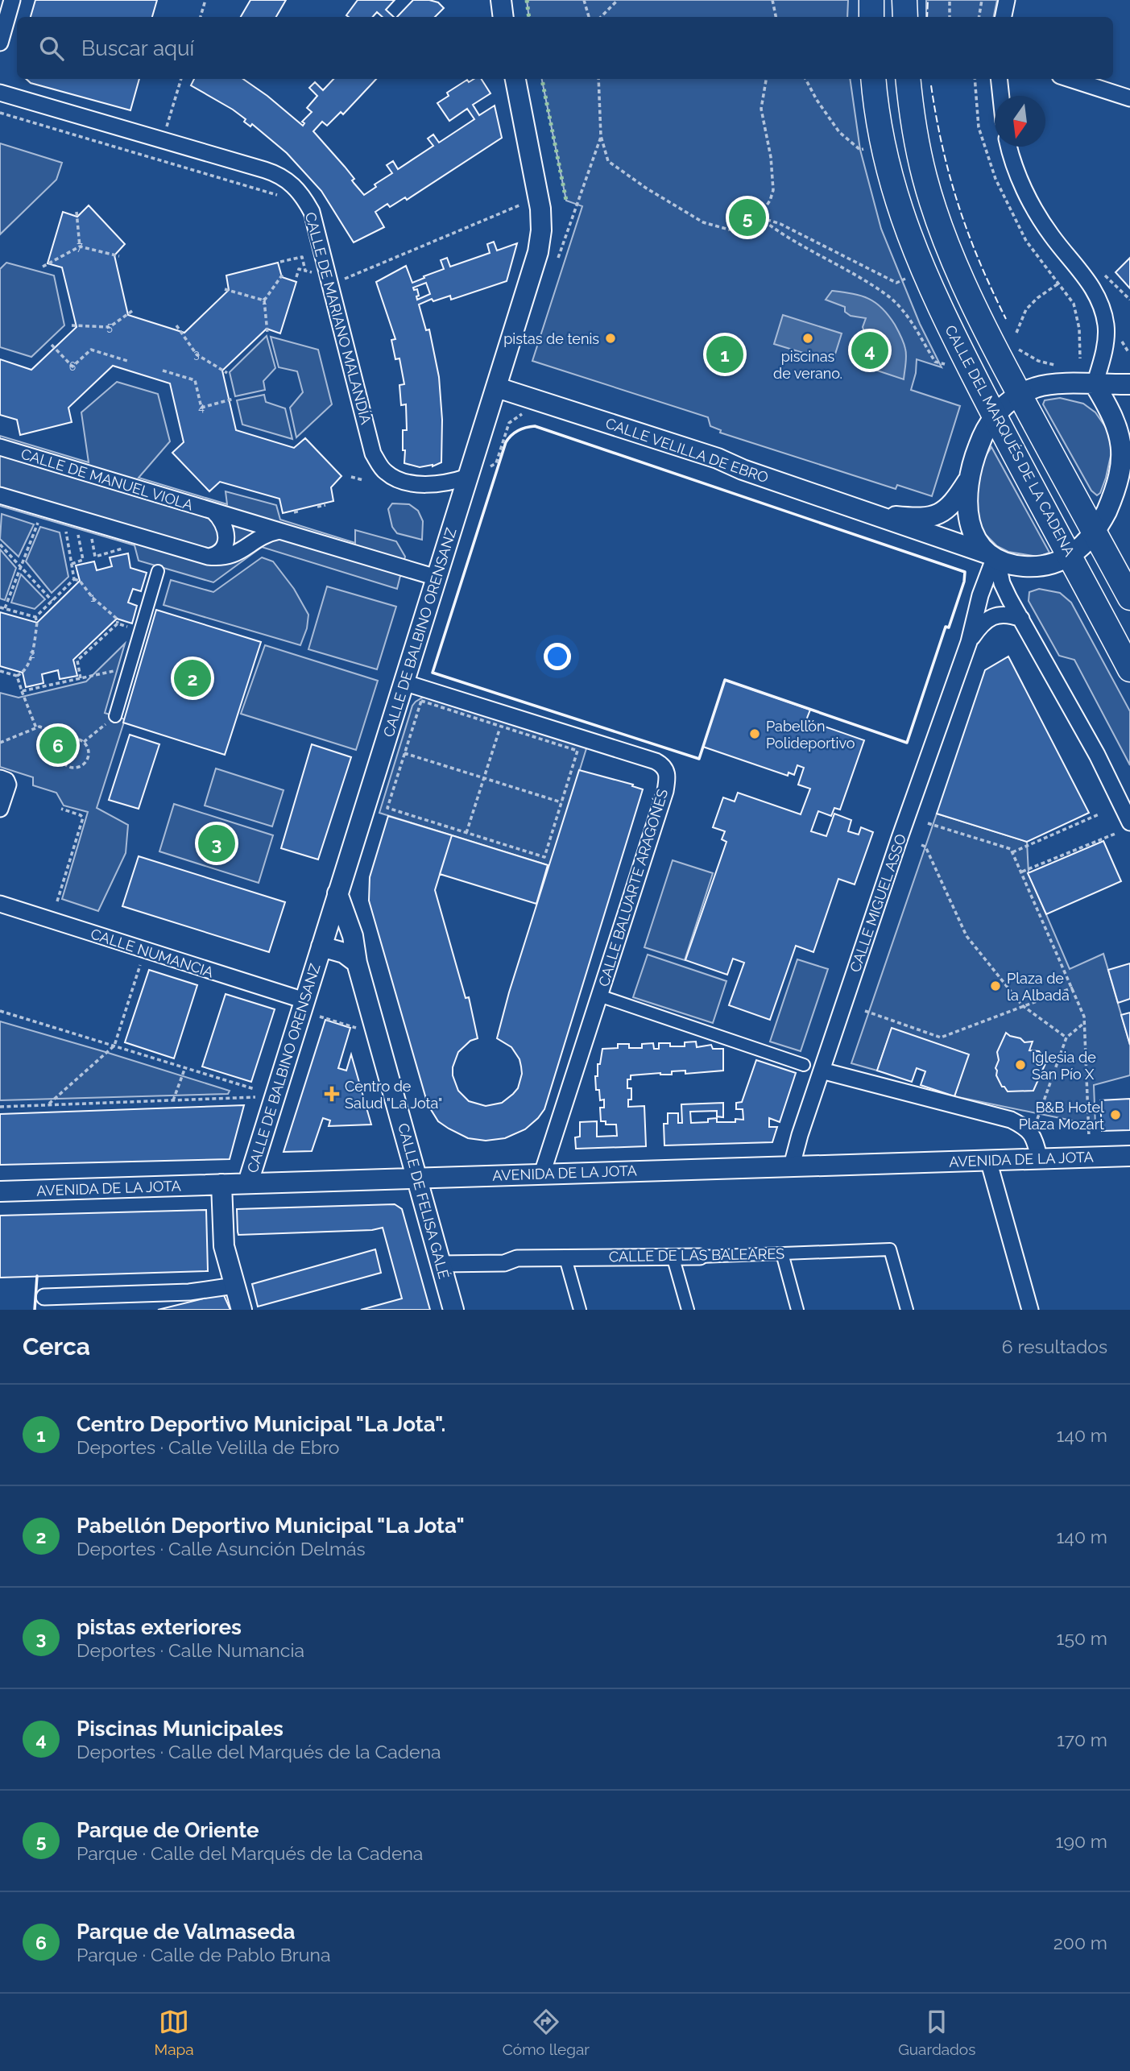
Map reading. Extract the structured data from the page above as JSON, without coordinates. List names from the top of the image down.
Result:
{
  "streets": {
    "main road": ["CALLE DEL MARQUÉS DE LA CADENA"],
    "street": [
      "CALLE DE MARIANO MALANDÍA",
      "CALLE VELILLA DE EBRO",
      "CALLE DE MANUEL VIOLA",
      "CALLE DE BALBINO ORENSANZ",
      "CALLE BALUARTE ARAGONÉS",
      "CALLE MIGUEL ASSO",
      "CALLE NUMANCIA",
      "AVENIDA DE LA JOTA",
      "CALLE DE FELISA GALÉ",
      "CALLE DE LAS BALEARES"
    ]
  },
  "crossings": [
    ["CALLE DE MARIANO MALANDÍA", "CALLE DE BALBINO ORENSANZ"],
    ["CALLE DEL MARQUÉS DE LA CADENA", "CALLE VELILLA DE EBRO"],
    ["CALLE VELILLA DE EBRO", "CALLE DE BALBINO ORENSANZ"],
    ["CALLE VELILLA DE EBRO", "CALLE MIGUEL ASSO"],
    ["CALLE DE MANUEL VIOLA", "CALLE DE BALBINO ORENSANZ"],
    ["CALLE DE BALBINO ORENSANZ", "CALLE BALUARTE ARAGONÉS"],
    ["CALLE DE BALBINO ORENSANZ", "CALLE NUMANCIA"],
    ["CALLE DE BALBINO ORENSANZ", "AVENIDA DE LA JOTA"],
    ["CALLE DE BALBINO ORENSANZ", "CALLE DE FELISA GALÉ"],
    ["CALLE BALUARTE ARAGONÉS", "AVENIDA DE LA JOTA"],
    ["CALLE MIGUEL ASSO", "AVENIDA DE LA JOTA"],
    ["AVENIDA DE LA JOTA", "CALLE DE FELISA GALÉ"],
    ["CALLE DE FELISA GALÉ", "CALLE DE LAS BALEARES"]
  ],
  "places": {
    "other": [
      "pistas de tenis",
      "piscinas de verano.",
      "Pabellón Polideportivo",
      "Plaza de la Albada",
      "Iglesia de San Pío X",
      "B&B Hotel Plaza Mozart"
    ],
    "health": ["Centro de Salud \"La Jota\""]
  },
  "house_numbers": [
    "7",
    "1",
    "5",
    "3",
    "6",
    "4",
    "1",
    "2"
  ],
  "north": "bottom",
  "page": {
    "search": "Buscar aquí",
    "pins": [
      "5",
      "4",
      "1",
      "2",
      "6",
      "3"
    ],
    "heading": ["Cerca", "6 resultados"],
    "list": [
      {
        "mark": "1",
        "name": "Centro Deportivo Municipal \"La Jota\".",
        "note": "Deportes · Calle Velilla de Ebro",
        "value": "140 m"
      },
      {
        "mark": "2",
        "name": "Pabellón Deportivo Municipal \"La Jota\"",
        "note": "Deportes · Calle Asunción Delmás",
        "value": "140 m"
      },
      {
        "mark": "3",
        "name": "pistas exteriores",
        "note": "Deportes · Calle Numancia",
        "value": "150 m"
      },
      {
        "mark": "4",
        "name": "Piscinas Municipales",
        "note": "Deportes · Calle del Marqués de la Cadena",
        "value": "170 m"
      },
      {
        "mark": "5",
        "name": "Parque de Oriente",
        "note": "Parque · Calle del Marqués de la Cadena",
        "value": "190 m"
      },
      {
        "mark": "6",
        "name": "Parque de Valmaseda",
        "note": "Parque · Calle de Pablo Bruna",
        "value": "200 m"
      }
    ],
    "nav": ["Mapa", "Cómo llegar", "Guardados"]
  }
}
